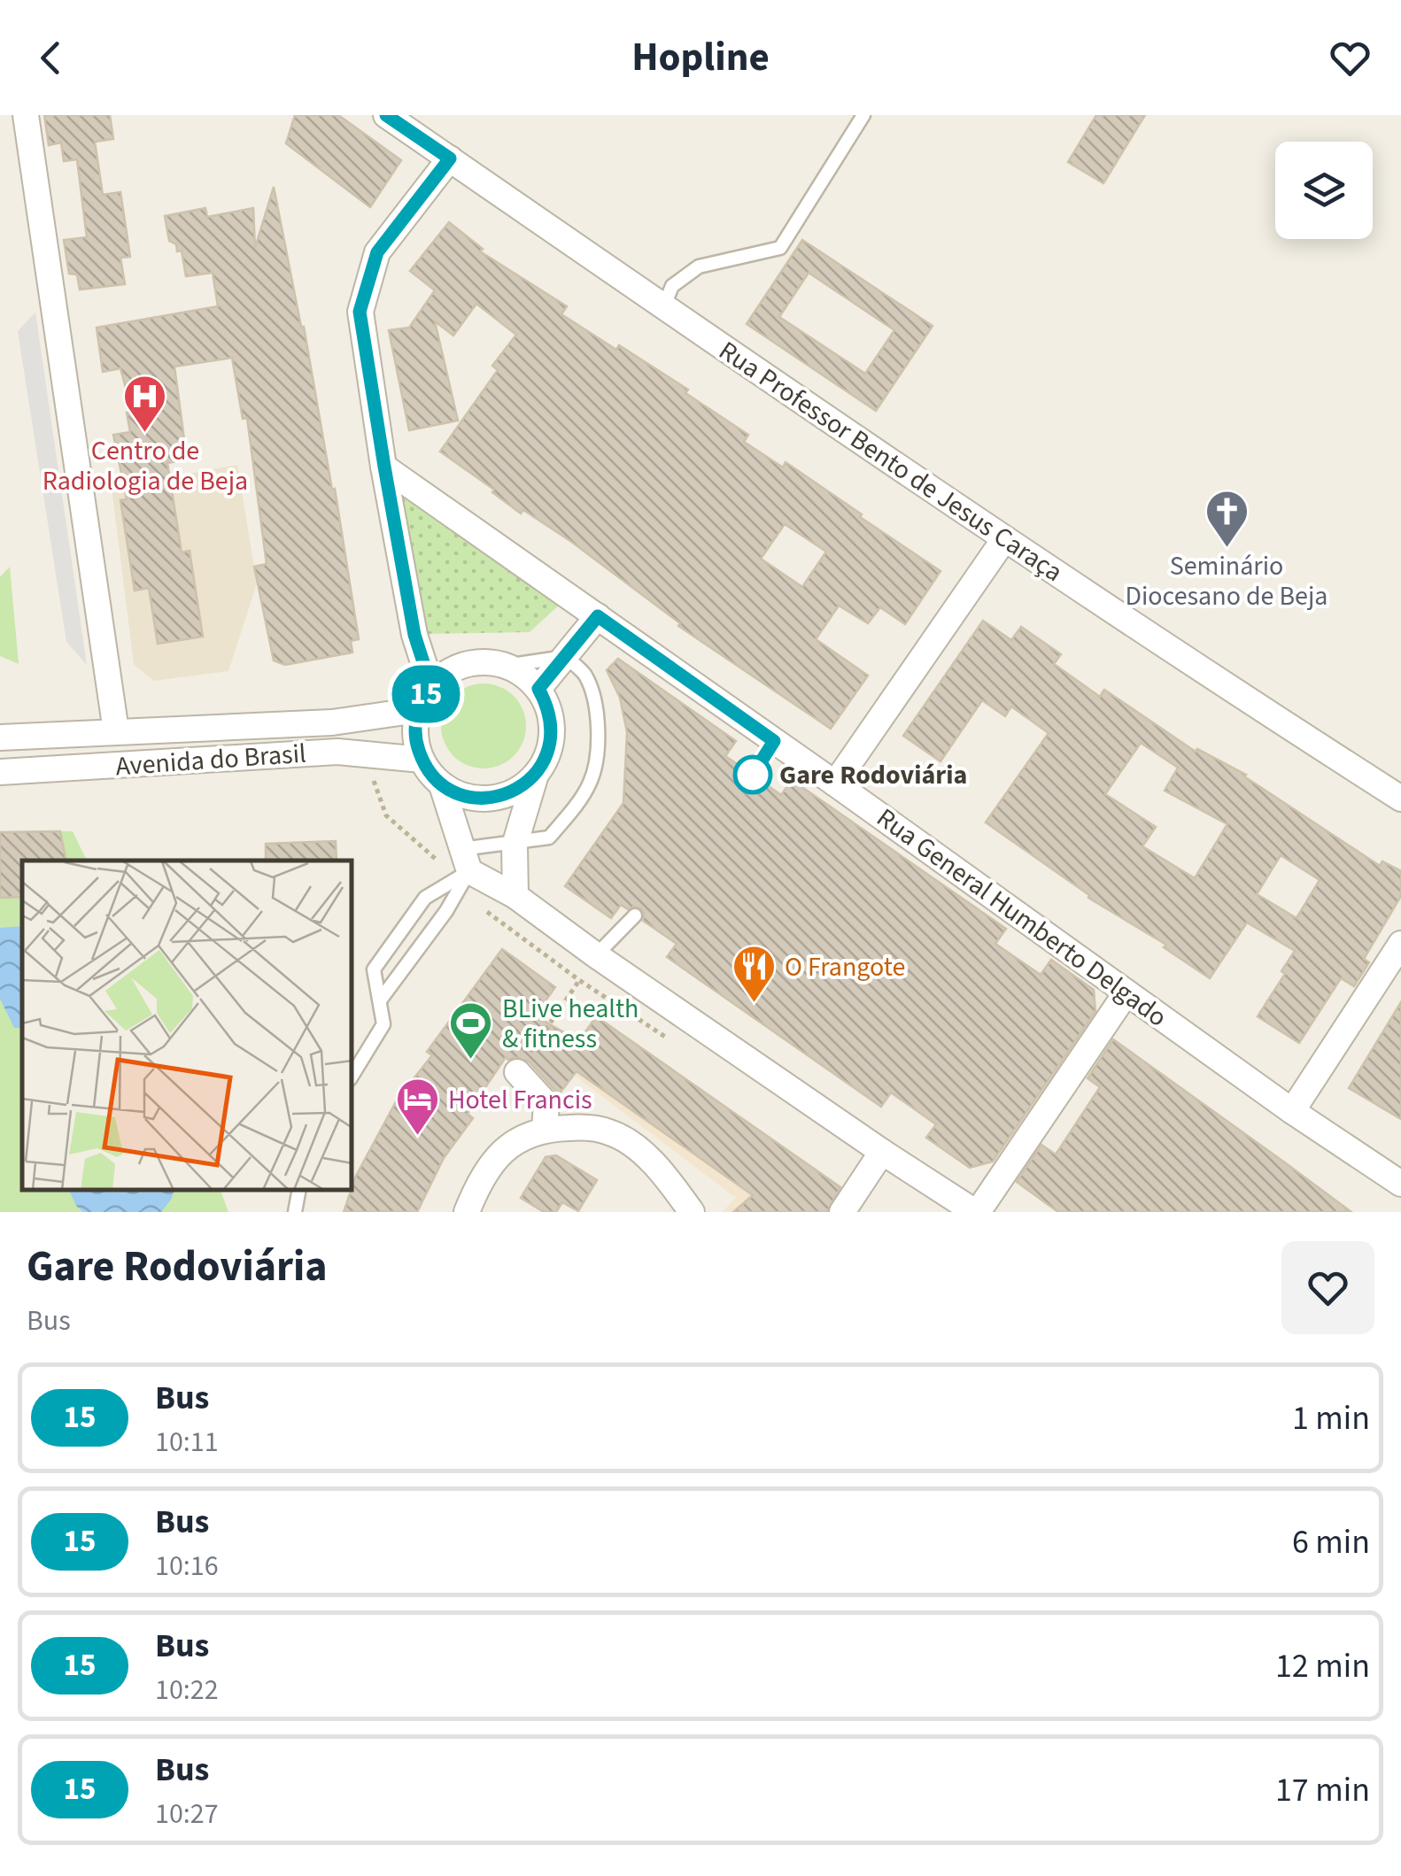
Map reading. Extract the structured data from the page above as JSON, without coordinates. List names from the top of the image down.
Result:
{
  "streets": {
    "street": ["Rua Professor Bento de Jesus Caraça", "Avenida do Brasil", "Rua General Humberto Delgado"]
  },
  "places": {
    "hospital": ["Centro de Radiologia de Beja"],
    "church": ["Seminário Diocesano de Beja"],
    "other": ["Gare Rodoviária"],
    "restaurant": ["O Frangote"],
    "sports": ["BLive health & fitness"],
    "hotel": ["Hotel Francis"]
  },
  "lines": ["bus line 15"],
  "page": {
    "header": "Hopline",
    "on_map": "15",
    "heading": ["Gare Rodoviária", "Bus"],
    "list": [
      {
        "mark": "15",
        "name": "Bus",
        "note": "10:11",
        "value": "1 min"
      },
      {
        "mark": "15",
        "name": "Bus",
        "note": "10:16",
        "value": "6 min"
      },
      {
        "mark": "15",
        "name": "Bus",
        "note": "10:22",
        "value": "12 min"
      },
      {
        "mark": "15",
        "name": "Bus",
        "note": "10:27",
        "value": "17 min"
      }
    ]
  }
}
